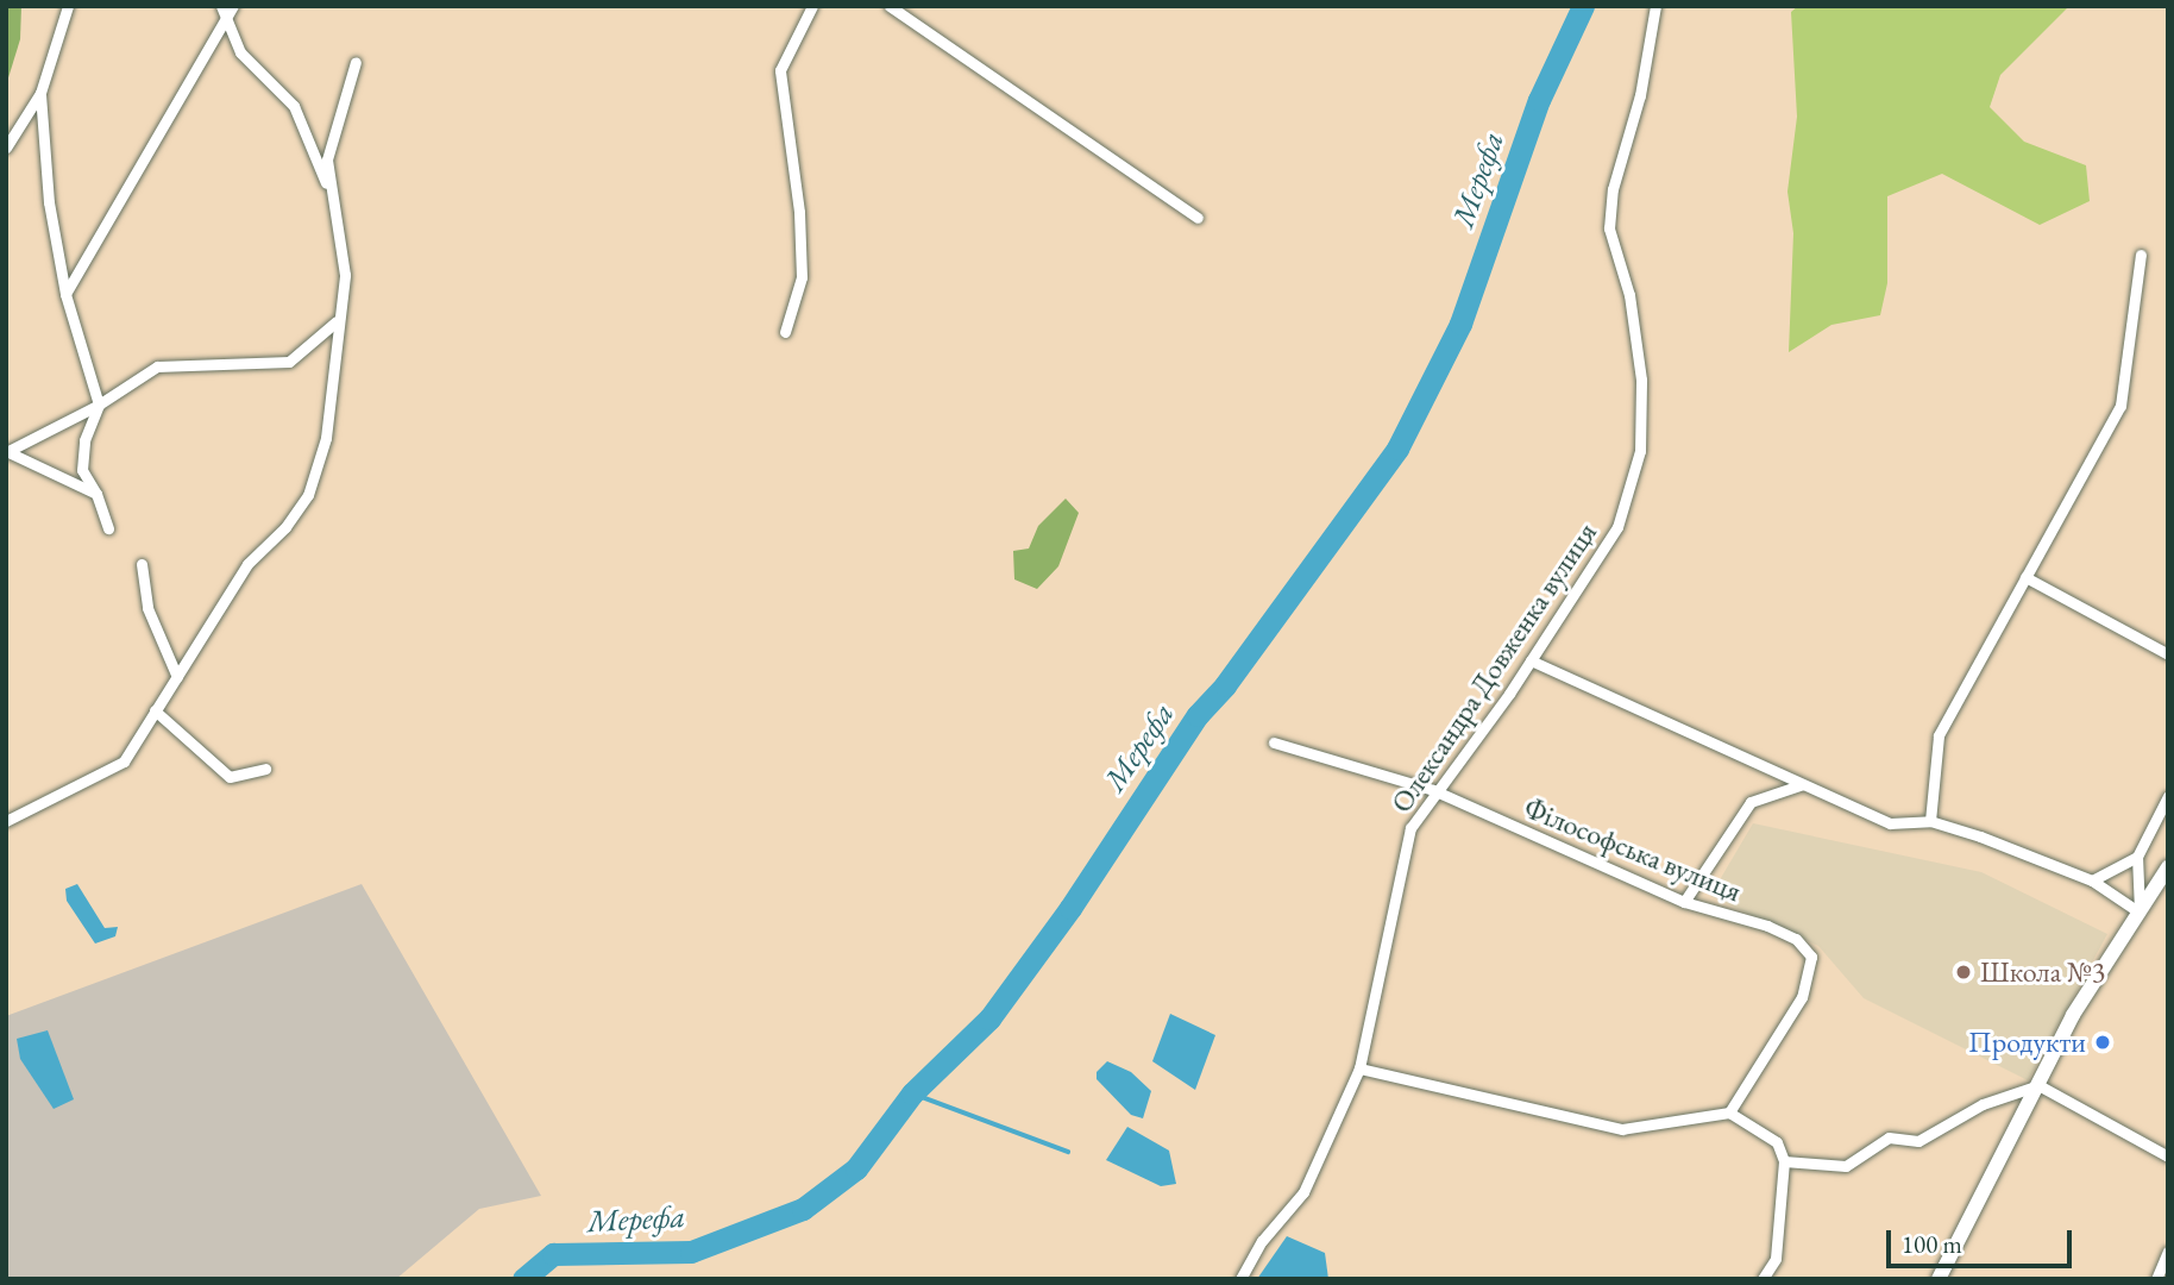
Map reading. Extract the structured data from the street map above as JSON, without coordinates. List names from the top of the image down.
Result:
{
  "streets": {
    "street": ["Олександра Довженка вулиця", "Філософська вулиця"]
  },
  "crossings": [
    ["Олександра Довженка вулиця", "Філософська вулиця"]
  ],
  "water": ["Мерефа"],
  "places": ["Школа №3", "Продукти"],
  "scale_bar": "100 m"
}
